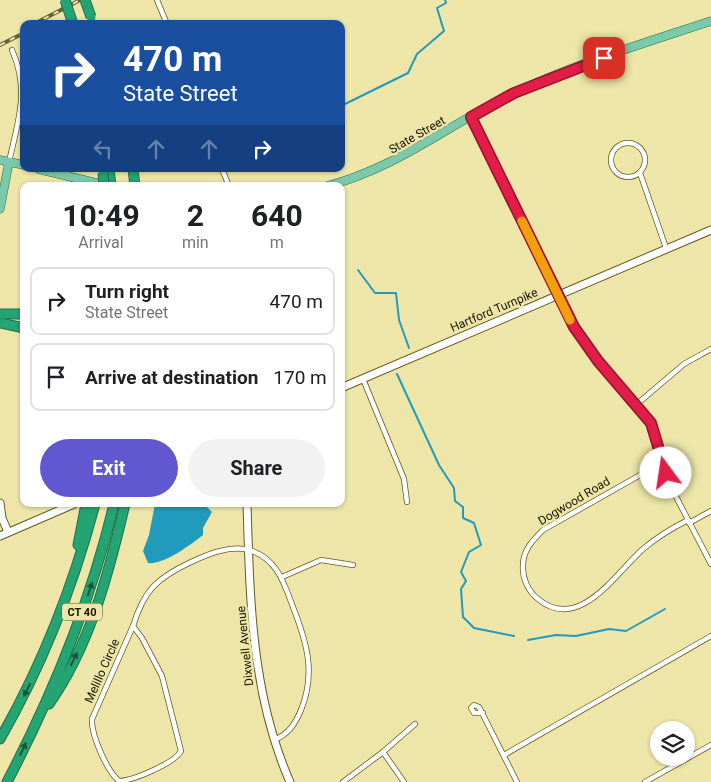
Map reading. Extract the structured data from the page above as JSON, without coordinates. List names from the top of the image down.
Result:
{
  "streets": {
    "highway": ["CT 40"],
    "main road": ["State Street", "Hartford Turnpike", "Dixwell Avenue"],
    "street": ["Dogwood Road", "Melillo Circle"]
  },
  "crossings": [
    ["Dixwell Avenue", "Melillo Circle"]
  ],
  "page": {
    "turn": ["470 m", "State Street"],
    "eta": [
      "10:49",
      "Arrival",
      "2",
      "min",
      "640",
      "m"
    ],
    "list": [
      {
        "name": "Turn right",
        "note": "State Street",
        "value": "470 m"
      },
      {
        "name": "Arrive at destination",
        "value": "170 m"
      }
    ],
    "buttons": ["Exit", "Share"]
  }
}
